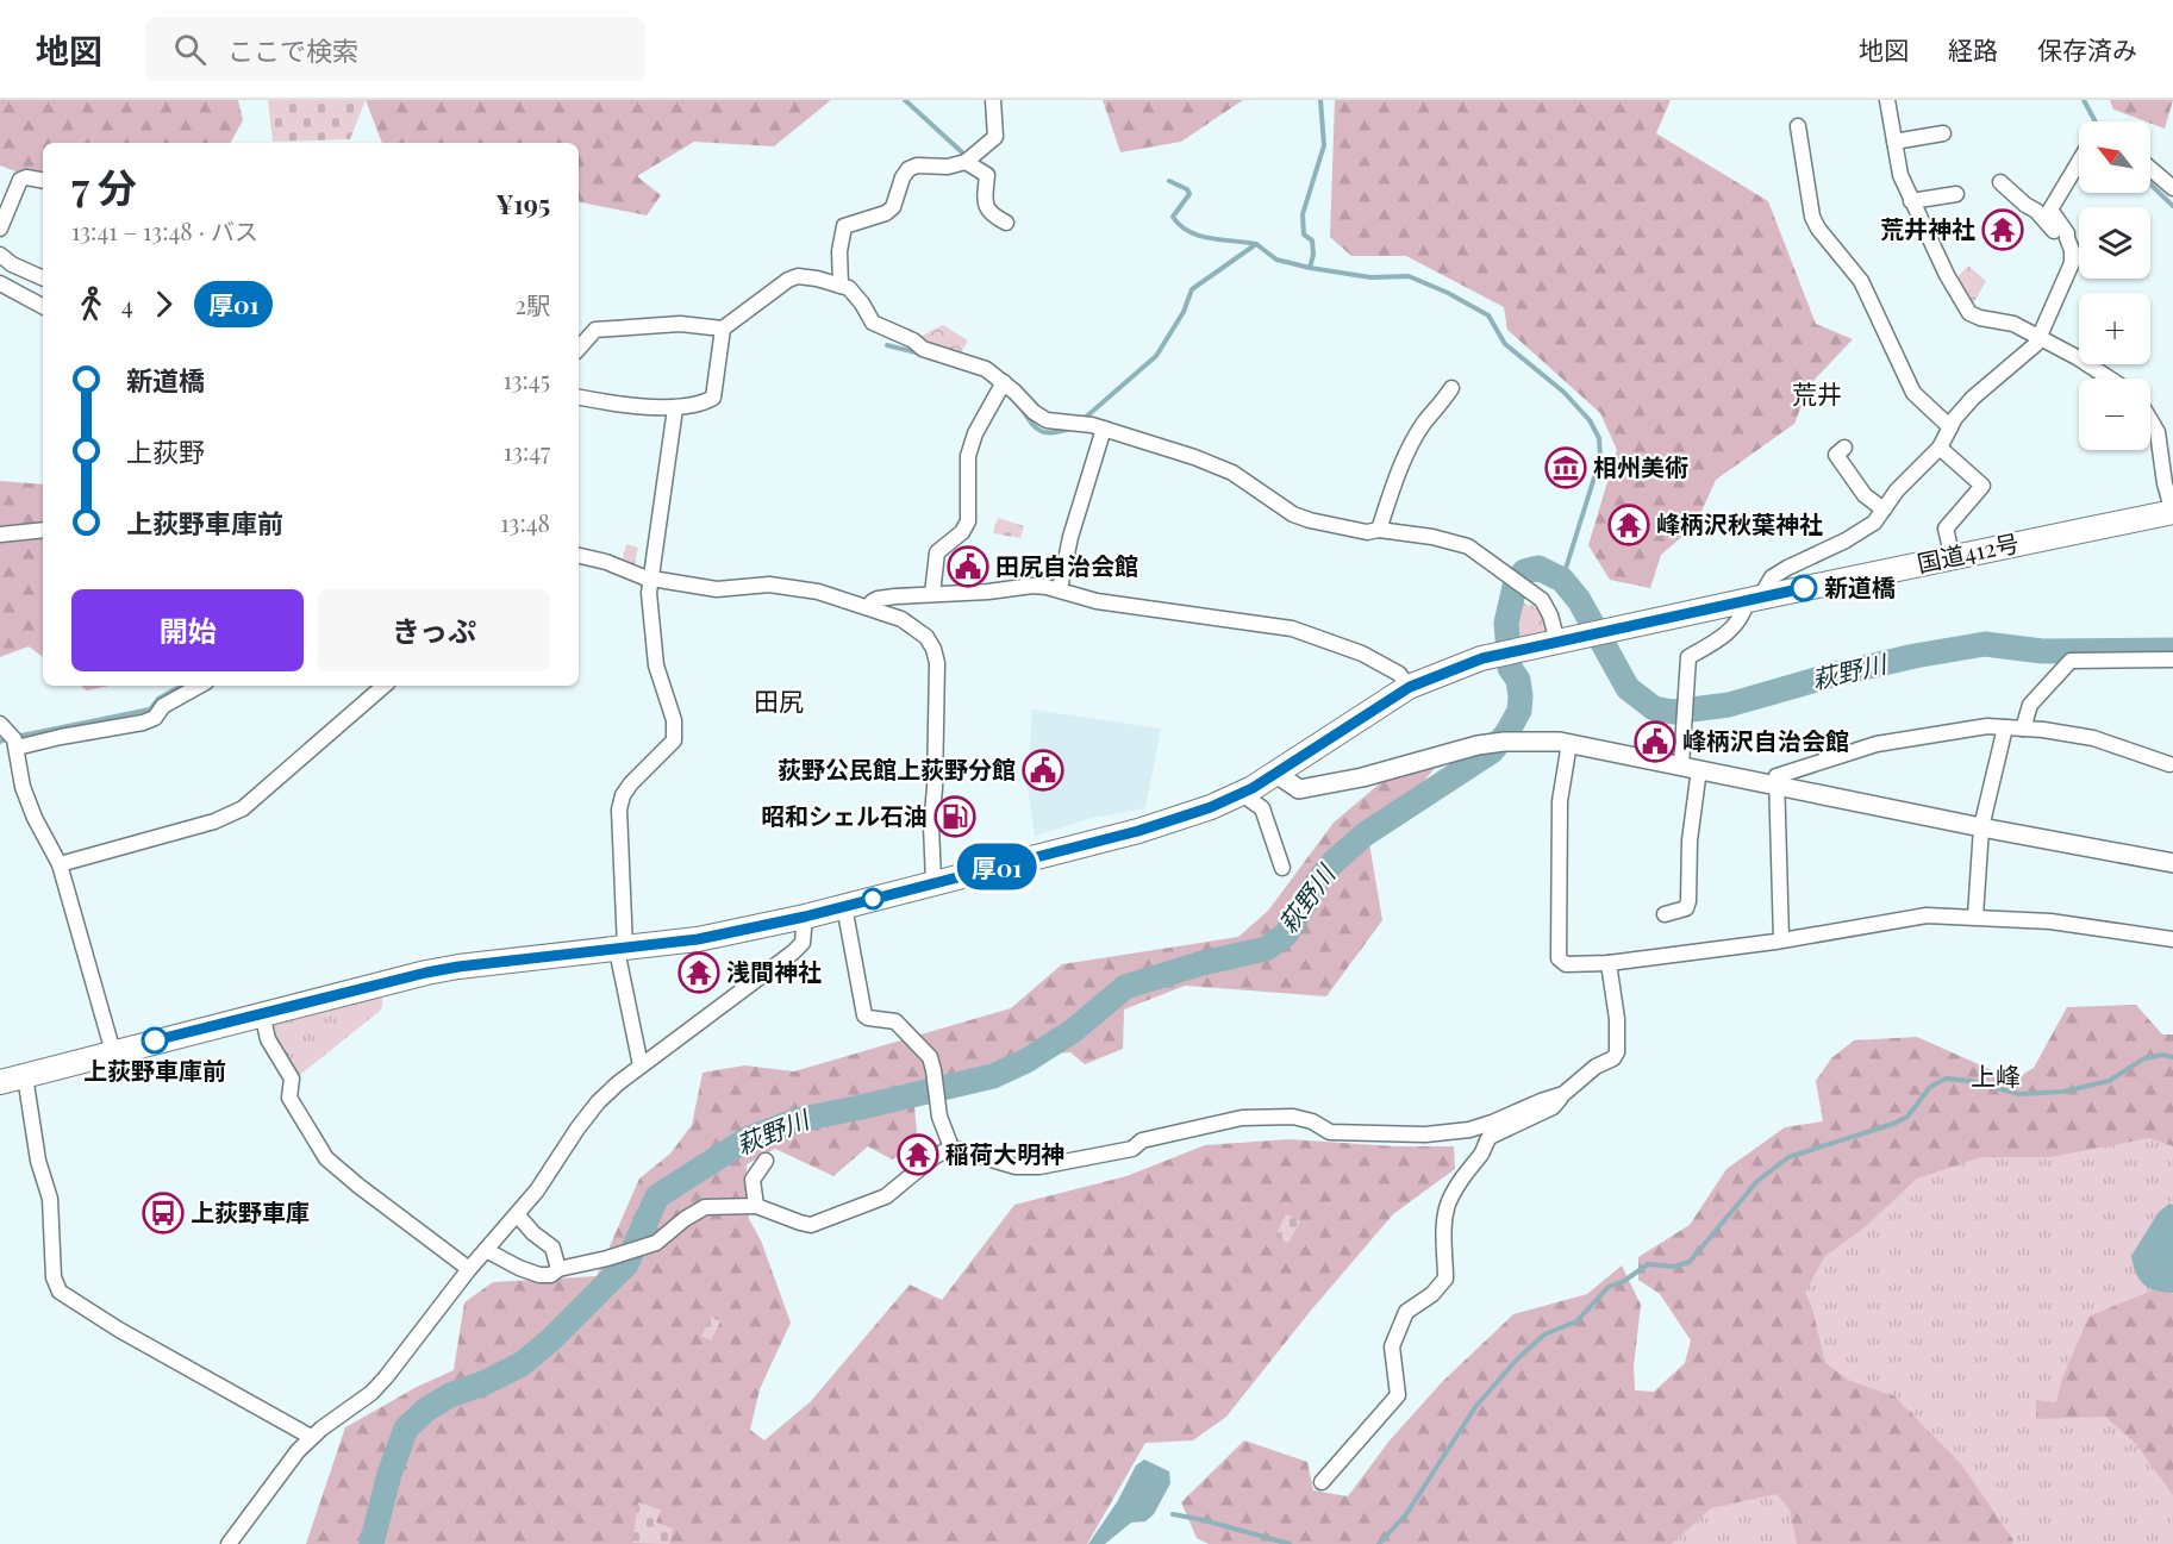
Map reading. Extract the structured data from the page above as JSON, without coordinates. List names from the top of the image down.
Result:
{
  "streets": {
    "highway": ["国道412号"]
  },
  "districts": ["荒井", "田尻", "上峰"],
  "water": ["萩野川"],
  "places": {
    "temple": [
      "荒井神社",
      "峰柄沢秋葉神社",
      "浅間神社",
      "稲荷大明神"
    ],
    "museum": ["相州美術"],
    "public building": ["田尻自治会館", "峰柄沢自治会館", "荻野公民館上荻野分館"],
    "other": ["新道橋", "上荻野車庫前"],
    "fuel station": ["昭和シェル石油"],
    "bus stop": ["上荻野車庫"]
  },
  "lines": ["bus line 厚01"],
  "north": "top left",
  "page": {
    "header": "地図",
    "search": "ここで検索",
    "nav": ["地図", "経路", "保存済み"],
    "on_map": "厚01",
    "map_buttons": ["+", "−"],
    "heading": ["7 分", "13:41 – 13:48 · バス", "¥195"],
    "legs": ["4", "厚01", "2駅"],
    "list": [
      {
        "name": "新道橋",
        "value": "13:45"
      },
      {
        "name": "上荻野",
        "value": "13:47"
      },
      {
        "name": "上荻野車庫前",
        "value": "13:48"
      }
    ],
    "buttons": ["開始", "きっぷ"]
  }
}
